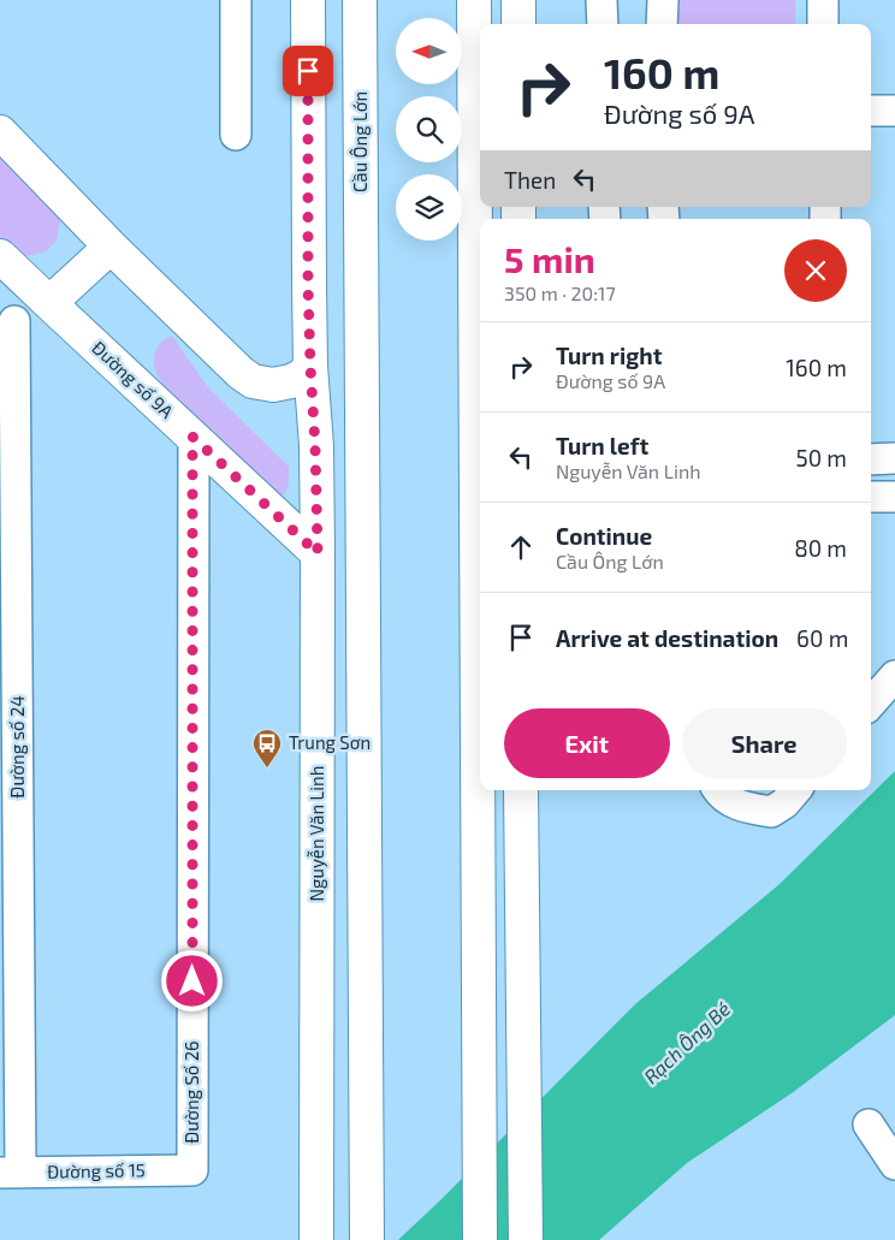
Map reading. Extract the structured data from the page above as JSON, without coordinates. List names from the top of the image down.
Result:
{
  "streets": {
    "main road": ["Cầu Ông Lớn", "Đường số 9A", "Nguyễn Văn Linh"],
    "street": ["Đường số 24", "Đường Số 26", "Đường số 15"]
  },
  "crossings": [
    ["Đường số 9A", "Nguyễn Văn Linh"],
    ["Đường số 9A", "Đường Số 26"],
    ["Đường số 24", "Đường số 15"],
    ["Đường Số 26", "Đường số 15"]
  ],
  "water": ["Rạch Ông Bé"],
  "places": {
    "bus stop": ["Trung Sơn"]
  },
  "north": "left",
  "page": {
    "turn": ["160 m", "Đường số 9A"],
    "then": "Then",
    "heading": ["5 min", "350 m · 20:17"],
    "list": [
      {
        "name": "Turn right",
        "note": "Đường số 9A",
        "value": "160 m"
      },
      {
        "name": "Turn left",
        "note": "Nguyễn Văn Linh",
        "value": "50 m"
      },
      {
        "name": "Continue",
        "note": "Cầu Ông Lớn",
        "value": "80 m"
      },
      {
        "name": "Arrive at destination",
        "value": "60 m"
      }
    ],
    "buttons": ["Exit", "Share"]
  }
}
